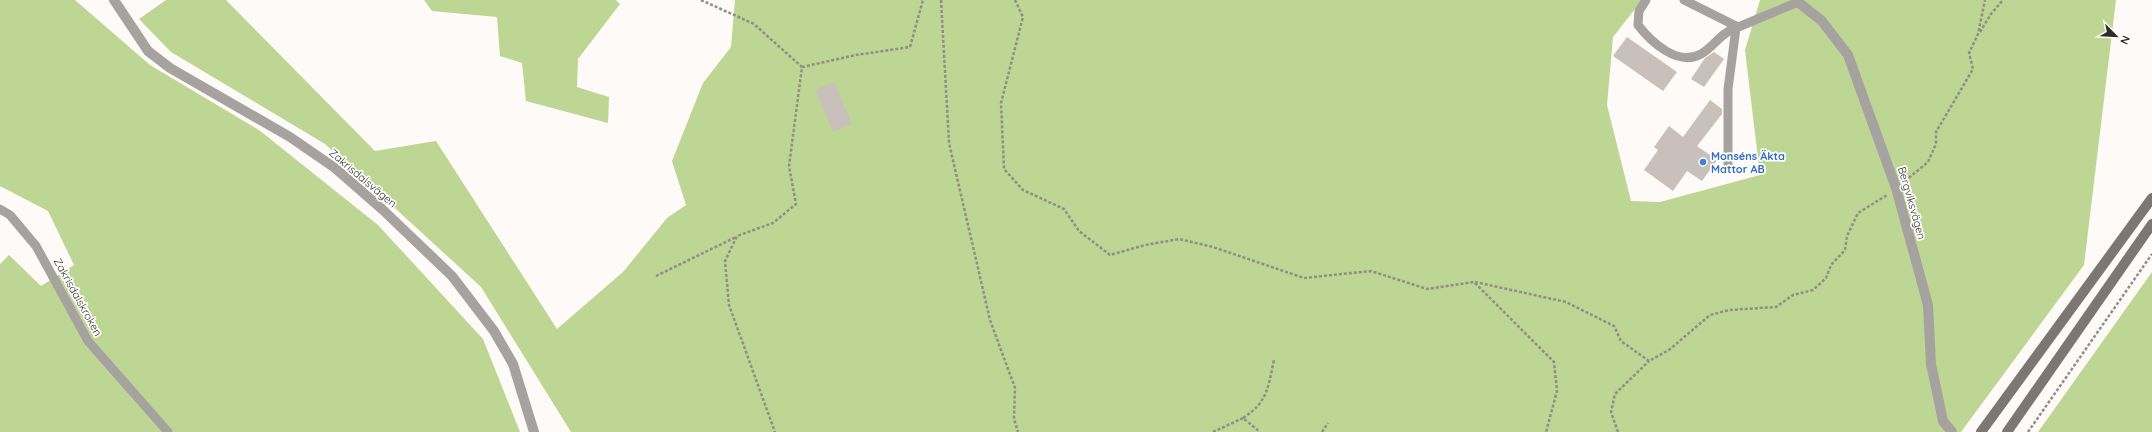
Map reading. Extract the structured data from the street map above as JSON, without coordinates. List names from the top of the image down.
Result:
{
  "streets": {
    "street": ["Zakrisdalsvägen", "Bergviksvägen"],
    "lane": ["Zakrisdalskroken"]
  },
  "places": ["Monséns Äkta Mattor AB"],
  "north": "bottom right"
}
